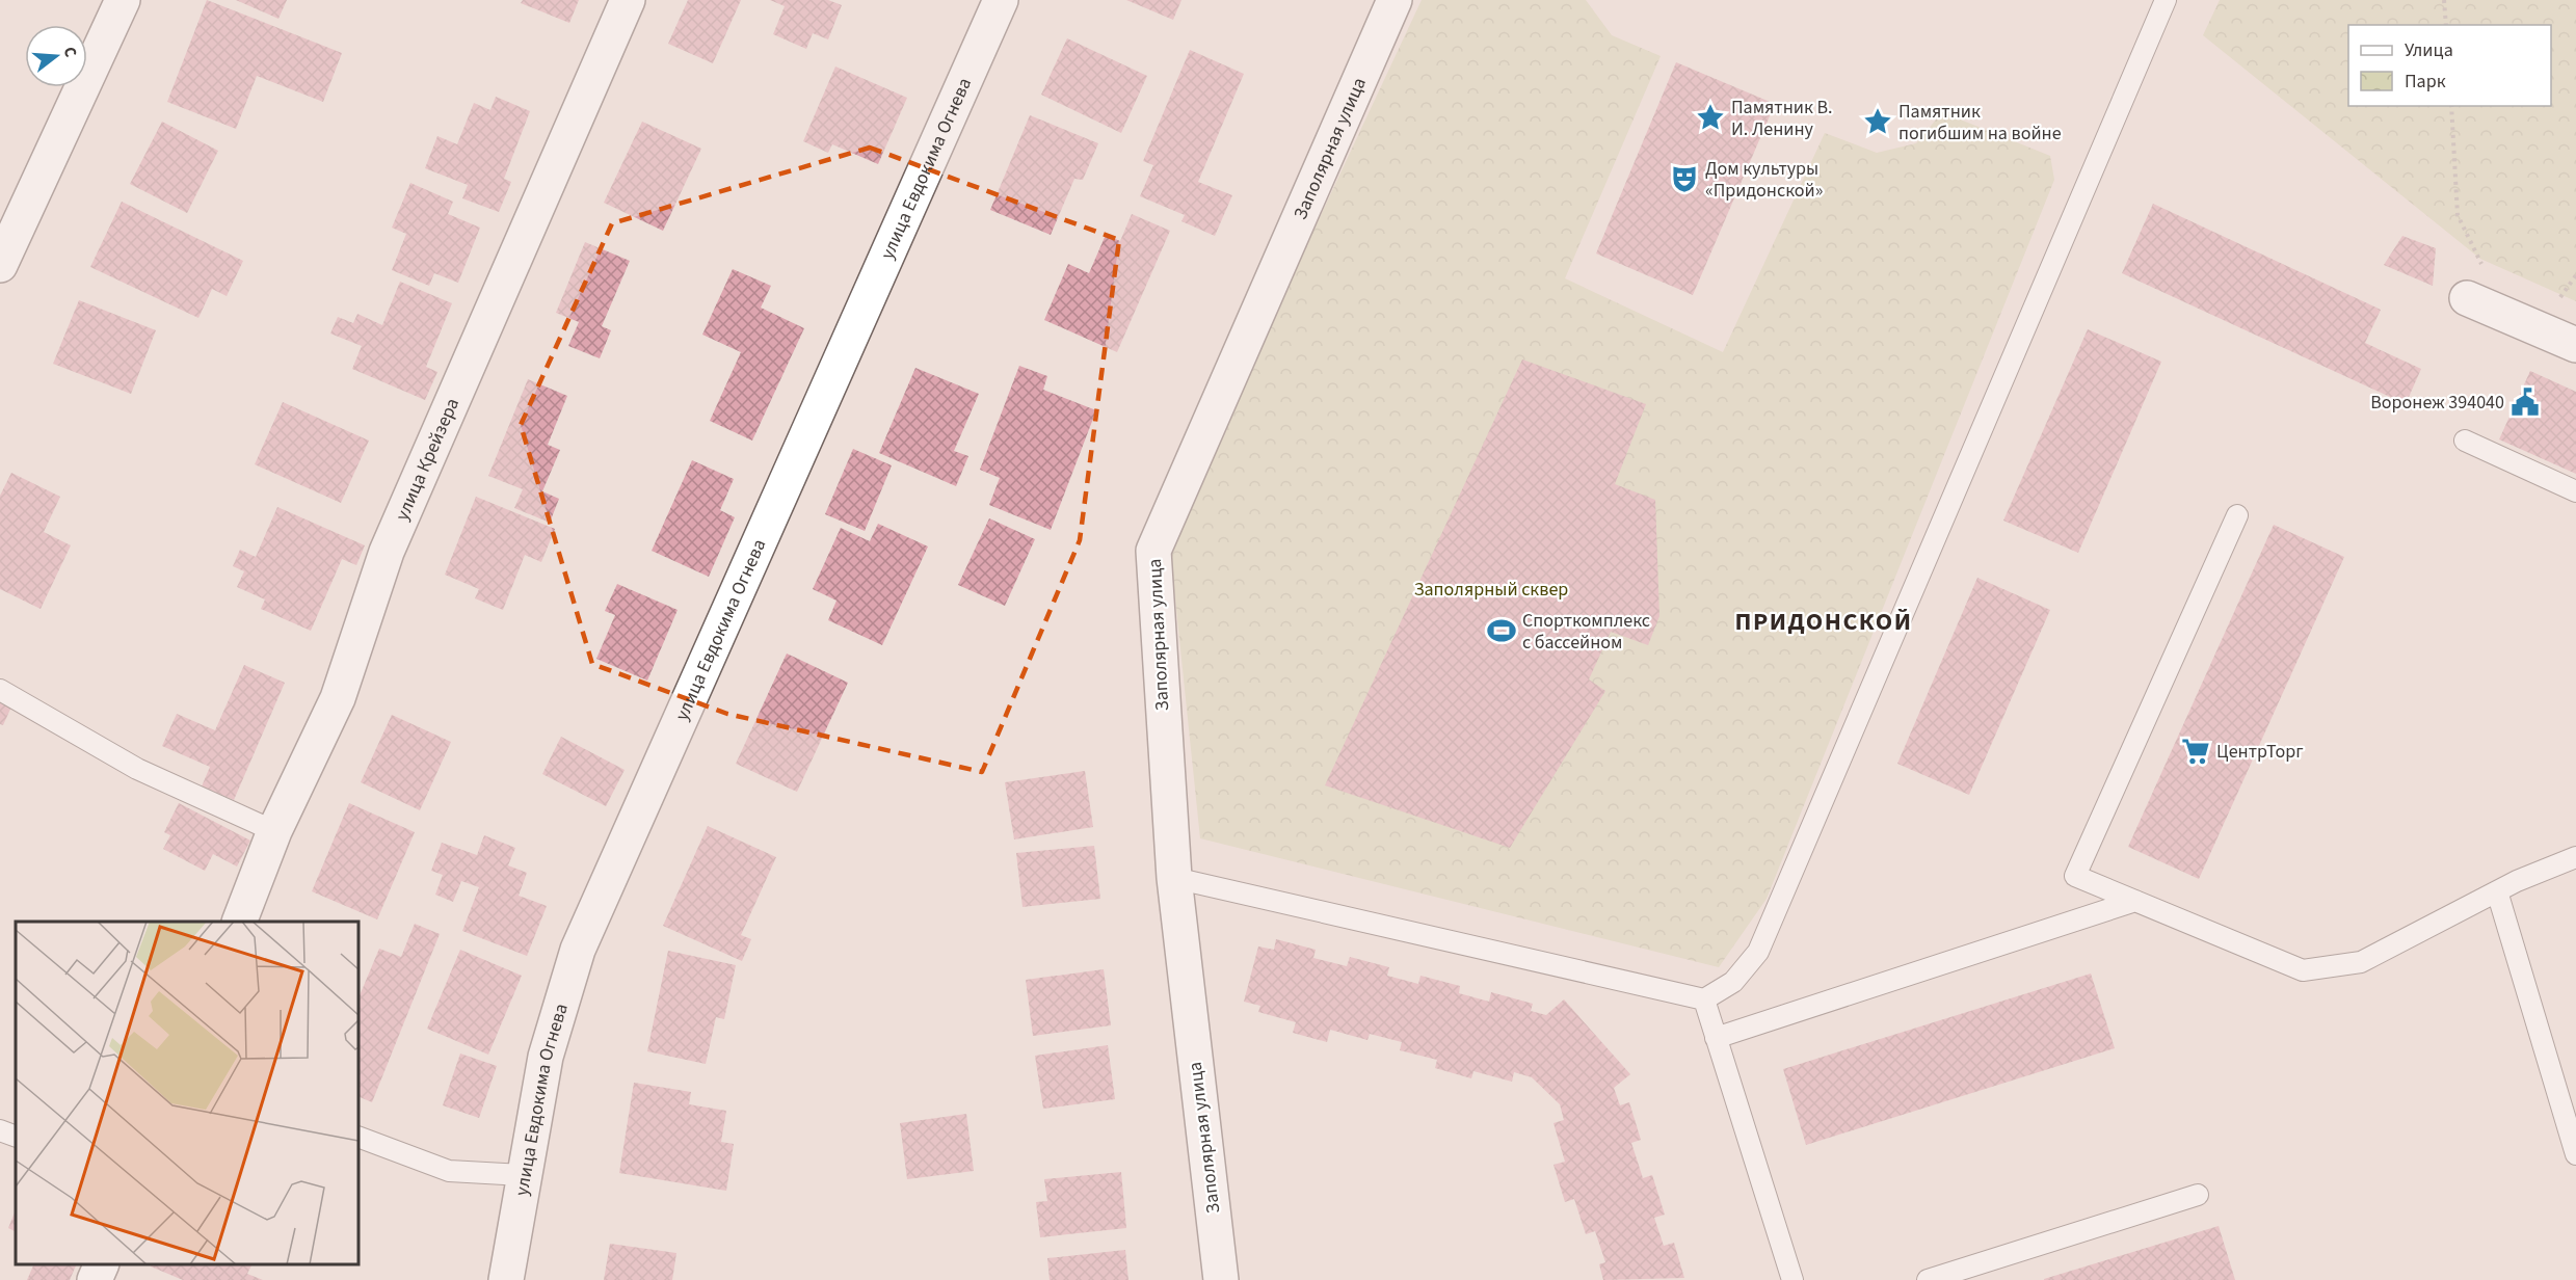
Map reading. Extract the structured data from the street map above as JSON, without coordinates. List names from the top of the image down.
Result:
{
  "streets": {
    "street": ["Заполярная улица", "улица Евдокима Огнева", "улица Крейзера"]
  },
  "districts": ["ПРИДОНСКОЙ"],
  "parks": ["Заполярный сквер"],
  "places": {
    "place": ["Памятник В. И. Ленину", "Памятник погибшим на войне"],
    "theatre": ["Дом культуры «Придонской»"],
    "public building": ["Воронеж 394040"],
    "sports": ["Спорткомплекс с бассейном"],
    "supermarket": ["ЦентрТорг"]
  },
  "legend": ["Улица", "Парк"],
  "north": "right"
}
